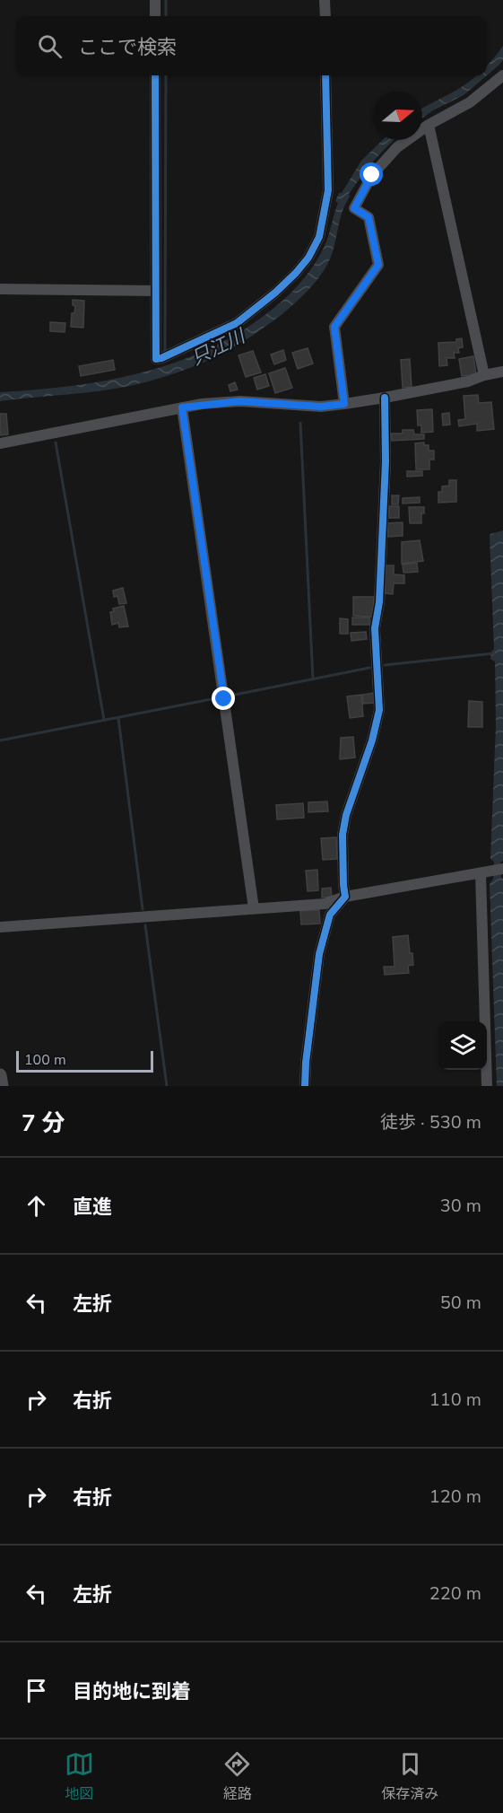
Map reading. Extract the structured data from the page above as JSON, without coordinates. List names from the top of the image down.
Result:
{
  "water": ["只江川"],
  "scale_bar": "100 m",
  "north": "right",
  "page": {
    "search": "ここで検索",
    "scale": "100 m",
    "heading": ["7 分", "徒歩 · 530 m"],
    "list": [
      ["直進", "30 m"],
      ["左折", "50 m"],
      ["右折", "110 m"],
      ["右折", "120 m"],
      ["左折", "220 m"],
      "目的地に到着"
    ],
    "nav": ["地図", "経路", "保存済み"]
  }
}
